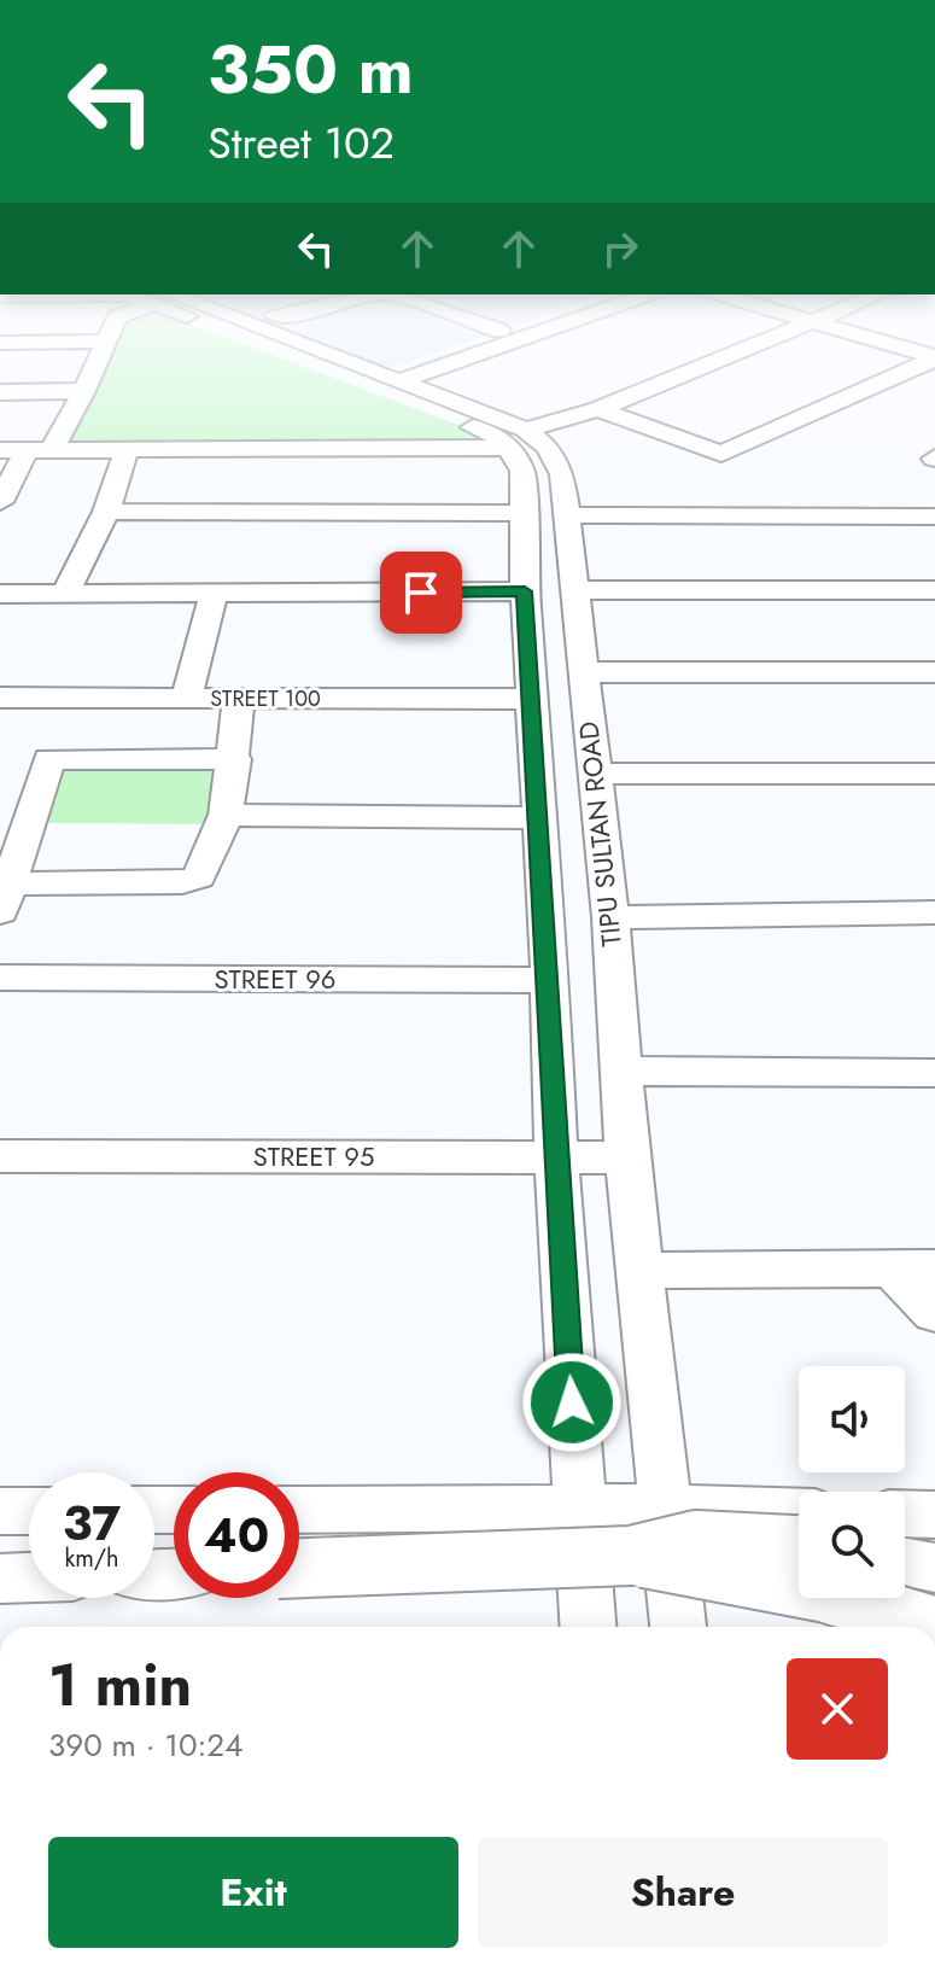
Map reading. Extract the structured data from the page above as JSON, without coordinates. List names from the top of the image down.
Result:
{
  "streets": {
    "street": [
      "STREET 100",
      "TIPU SULTAN ROAD",
      "STREET 96",
      "STREET 95"
    ]
  },
  "crossings": [
    ["TIPU SULTAN ROAD", "STREET 95"]
  ],
  "page": {
    "turn": ["350 m", "Street 102"],
    "speed": "37 km/h",
    "limit": "40",
    "heading": ["1 min", "390 m · 10:24"],
    "buttons": ["Exit", "Share"]
  }
}
